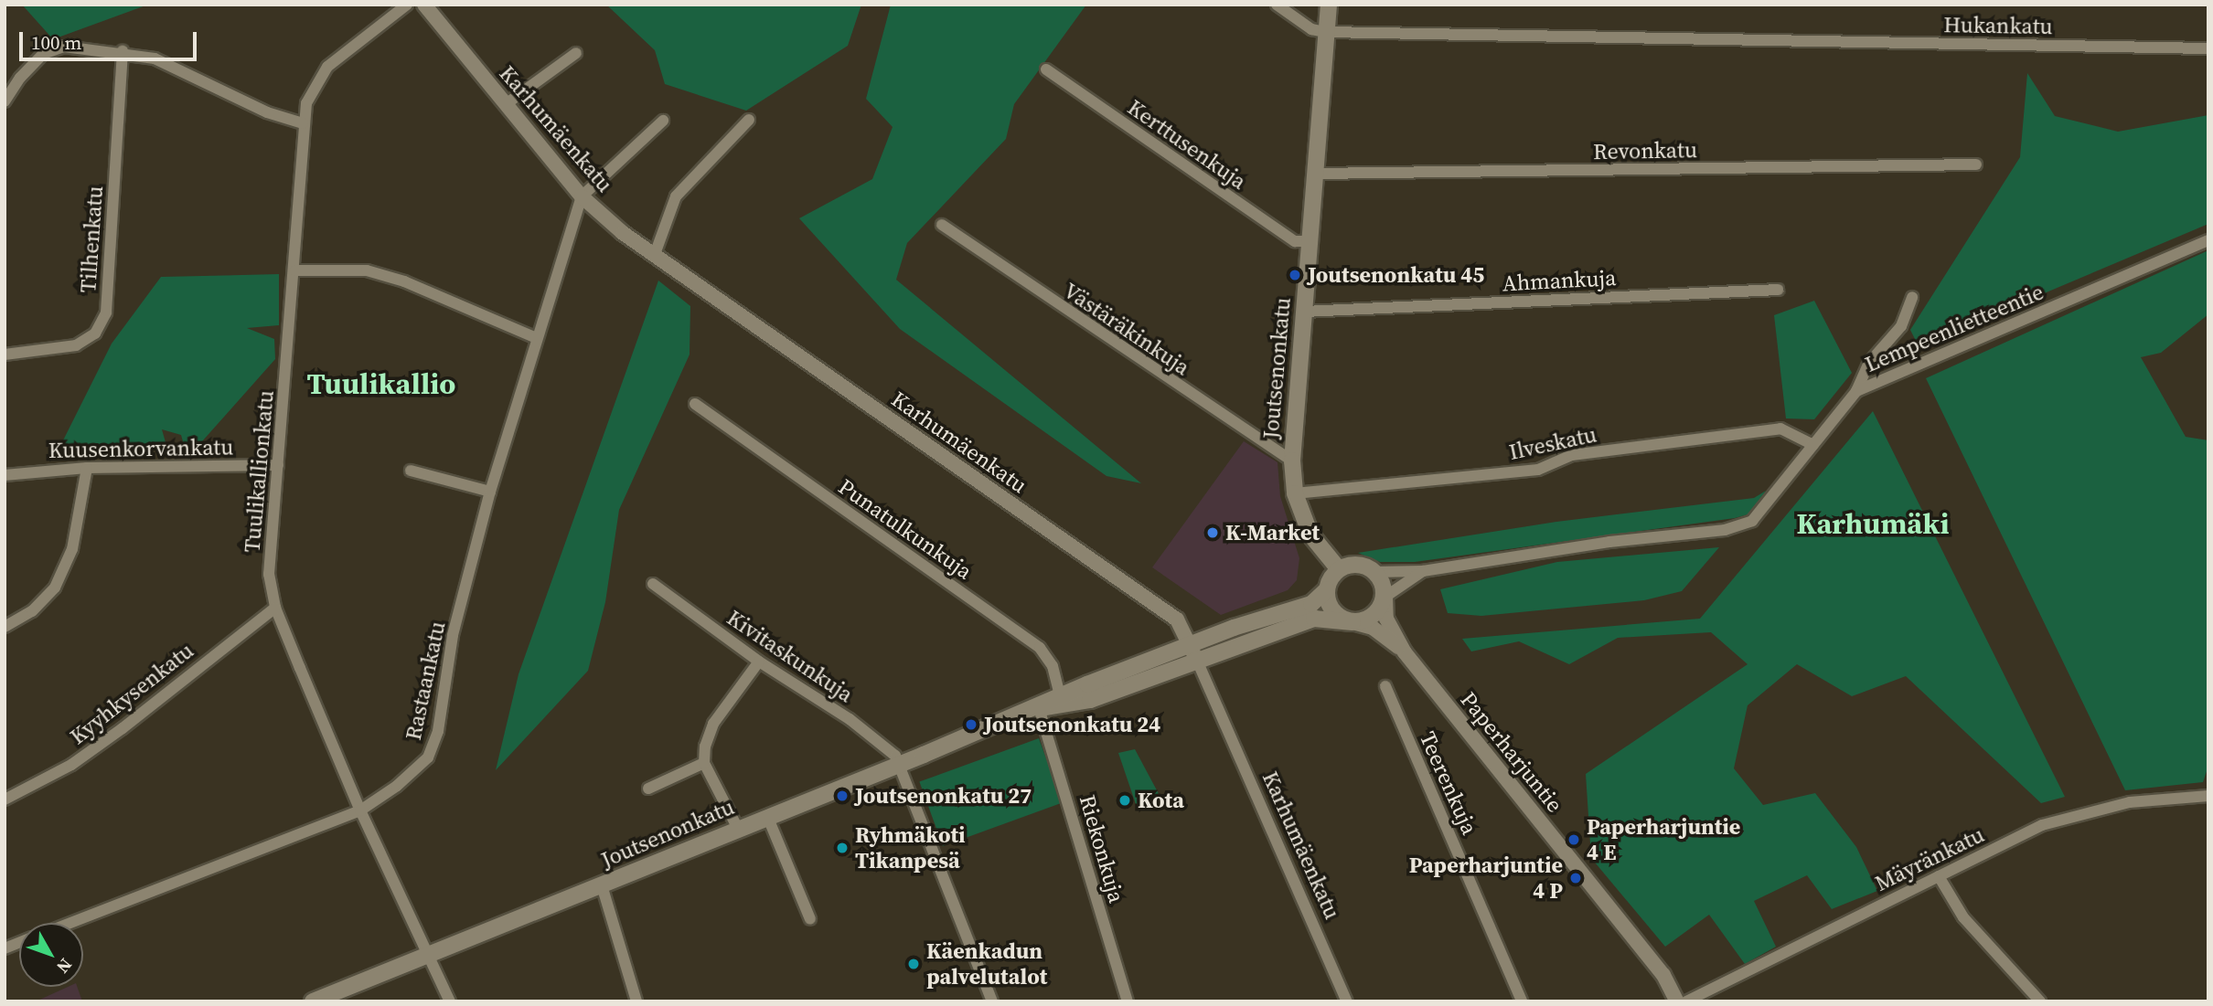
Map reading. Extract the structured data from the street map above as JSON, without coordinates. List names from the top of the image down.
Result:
{
  "streets": {
    "main road": ["Joutsenonkatu"],
    "street": [
      "Hukankatu",
      "Karhumäenkatu",
      "Kerttusenkuja",
      "Revonkatu",
      "Tilhenkatu",
      "Ahmankuja",
      "Lempeenlietteentie",
      "Västäräkinkuja",
      "Ilveskatu",
      "Kuusenkorvankatu",
      "Tuulikallionkatu",
      "Punatulkunkuja",
      "Kivitaskunkuja",
      "Rastaankatu",
      "Kyyhkysenkatu",
      "Paperharjuntie",
      "Teerenkuja",
      "Riekonkuja",
      "Mäyränkatu"
    ]
  },
  "crossings": [
    ["Hukankatu", "Joutsenonkatu"],
    ["Karhumäenkatu", "Joutsenonkatu"],
    ["Karhumäenkatu", "Rastaankatu"],
    ["Kerttusenkuja", "Joutsenonkatu"],
    ["Revonkatu", "Joutsenonkatu"],
    ["Ahmankuja", "Joutsenonkatu"],
    ["Lempeenlietteentie", "Joutsenonkatu"],
    ["Lempeenlietteentie", "Ilveskatu"],
    ["Lempeenlietteentie", "Paperharjuntie"],
    ["Västäräkinkuja", "Joutsenonkatu"],
    ["Joutsenonkatu", "Ilveskatu"],
    ["Joutsenonkatu", "Tuulikallionkatu"],
    ["Joutsenonkatu", "Punatulkunkuja"],
    ["Joutsenonkatu", "Kivitaskunkuja"],
    ["Joutsenonkatu", "Paperharjuntie"],
    ["Joutsenonkatu", "Riekonkuja"],
    ["Kuusenkorvankatu", "Tuulikallionkatu"],
    ["Tuulikallionkatu", "Rastaankatu"],
    ["Tuulikallionkatu", "Kyyhkysenkatu"]
  ],
  "districts": ["Tuulikallio", "Karhumäki"],
  "places": [
    "Joutsenonkatu 45",
    "K-Market",
    "Joutsenonkatu 24",
    "Joutsenonkatu 27",
    "Kota",
    "Paperharjuntie 4 E",
    "Ryhmäkoti Tikanpesä",
    "Paperharjuntie 4 P",
    "Käenkadun palvelutalot"
  ],
  "scale_bar": "100 m",
  "north": "bottom right"
}
